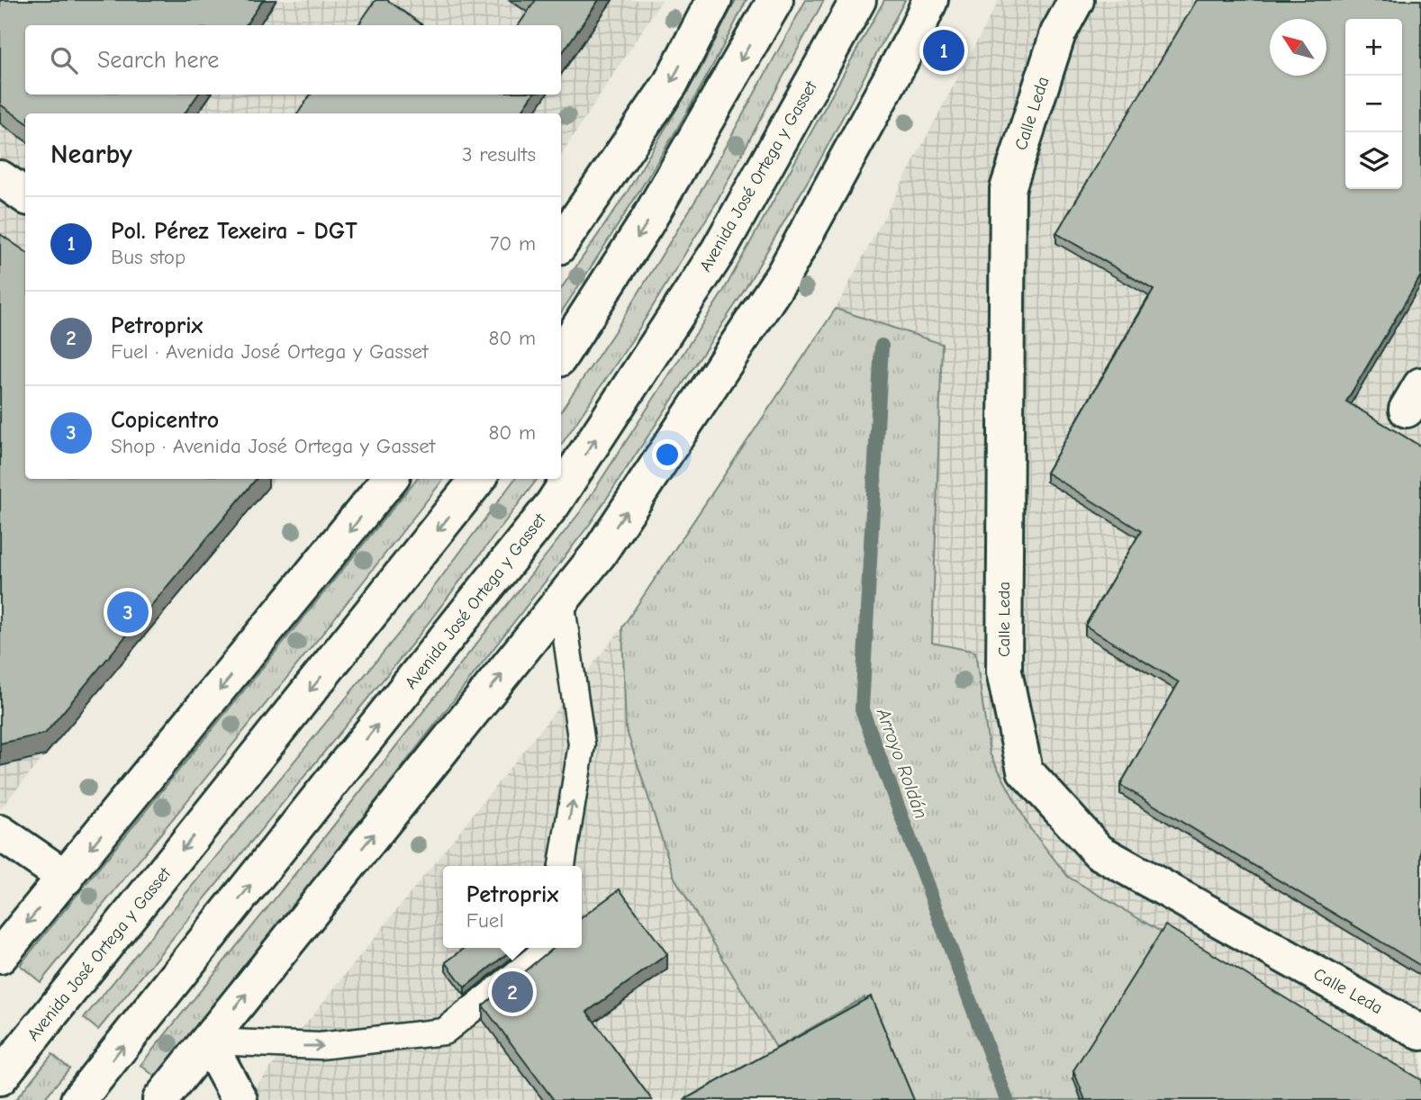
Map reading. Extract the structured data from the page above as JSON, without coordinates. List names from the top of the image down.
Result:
{
  "streets": {
    "street": ["Calle Leda", "Avenida José Ortega y Gasset"]
  },
  "water": ["Arroyo Roldán"],
  "north": "top left",
  "page": {
    "map_buttons": ["+", "−"],
    "search": "Search here",
    "pins": ["1", "3", "2"],
    "heading": ["Nearby", "3 results"],
    "list": [
      {
        "mark": "1",
        "name": "Pol. Pérez Texeira - DGT",
        "note": "Bus stop",
        "value": "70 m"
      },
      {
        "mark": "2",
        "name": "Petroprix",
        "note": "Fuel · Avenida José Ortega y Gasset",
        "value": "80 m"
      },
      {
        "mark": "3",
        "name": "Copicentro",
        "note": "Shop · Avenida José Ortega y Gasset",
        "value": "80 m"
      }
    ],
    "popup": ["Petroprix", "Fuel"]
  }
}
